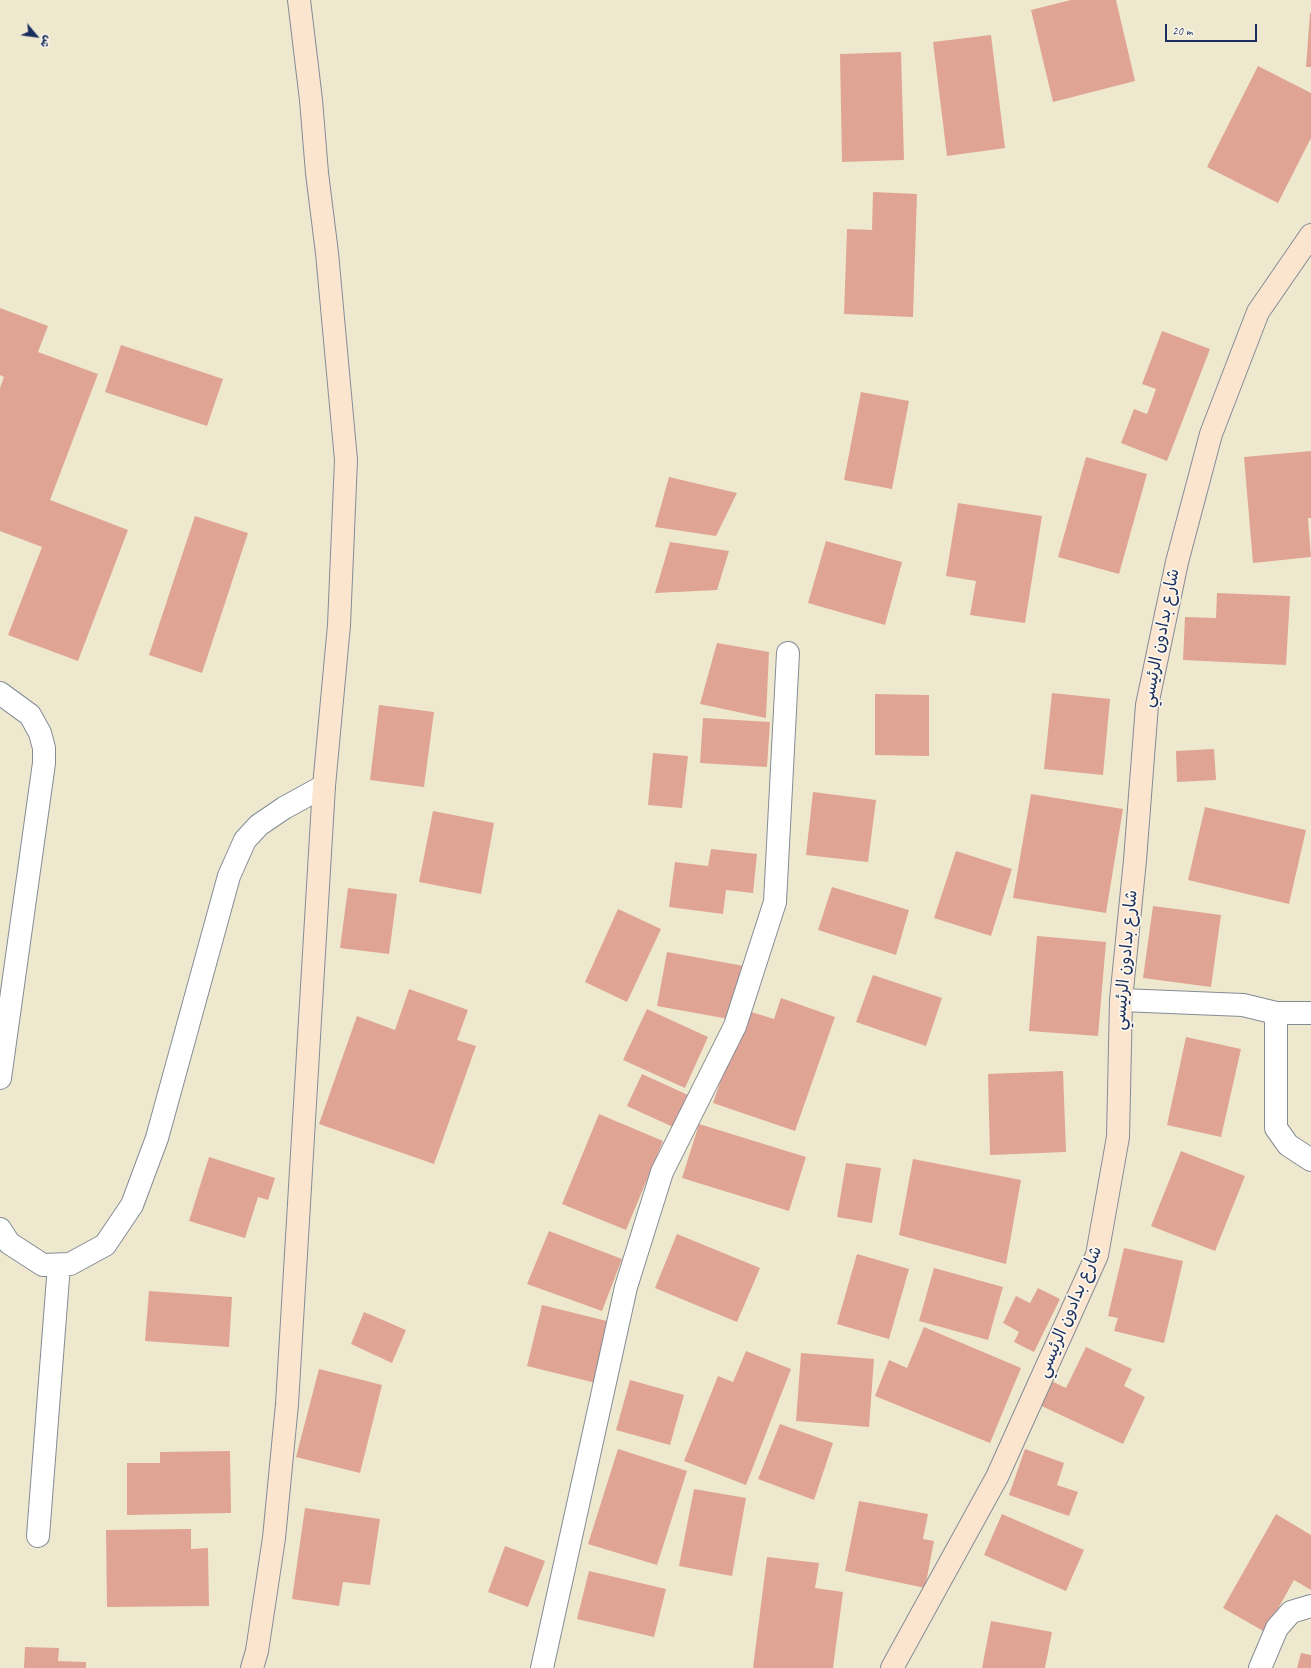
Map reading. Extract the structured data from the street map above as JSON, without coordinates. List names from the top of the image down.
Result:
{
  "streets": {
    "main road": ["شارع بدادون الرئيسي"]
  },
  "scale_bar": "20 m",
  "north": "bottom right"
}
